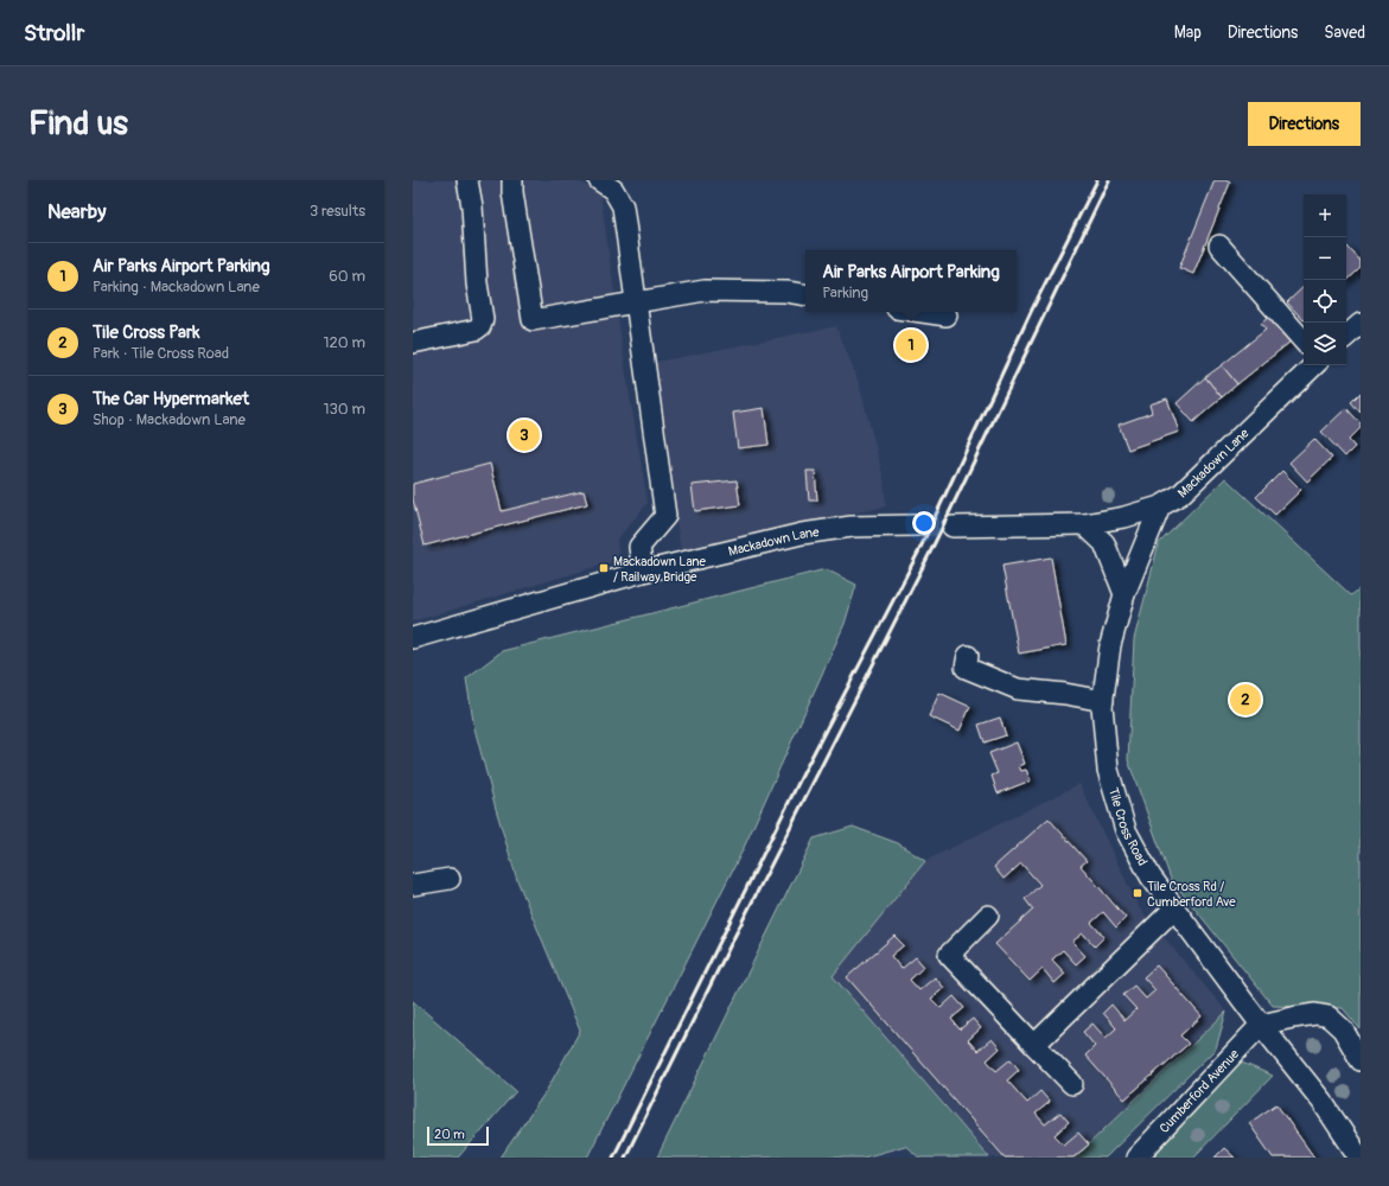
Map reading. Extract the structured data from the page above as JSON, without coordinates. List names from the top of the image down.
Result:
{
  "streets": {
    "street": ["Mackadown Lane", "Tile Cross Road", "Cumberford Avenue"]
  },
  "crossings": [
    ["Mackadown Lane", "Tile Cross Road"],
    ["Tile Cross Road", "Cumberford Avenue"]
  ],
  "places": {
    "transit": ["Mackadown Lane / Railway Bridge", "Tile Cross Rd / Cumberford Ave"]
  },
  "scale_bar": "20 m",
  "page": {
    "header": "Strollr",
    "nav": ["Map", "Directions", "Saved"],
    "buttons": "Directions",
    "title": "Find us",
    "heading": ["Nearby", "3 results"],
    "map_buttons": ["+", "−"],
    "list": [
      {
        "mark": "1",
        "name": "Air Parks Airport Parking",
        "note": "Parking · Mackadown Lane",
        "value": "60 m"
      },
      {
        "mark": "2",
        "name": "Tile Cross Park",
        "note": "Park · Tile Cross Road",
        "value": "120 m"
      },
      {
        "mark": "3",
        "name": "The Car Hypermarket",
        "note": "Shop · Mackadown Lane",
        "value": "130 m"
      }
    ],
    "popup": ["Air Parks Airport Parking", "Parking"],
    "pins": ["1", "3", "2"],
    "scale": "20 m"
  }
}
